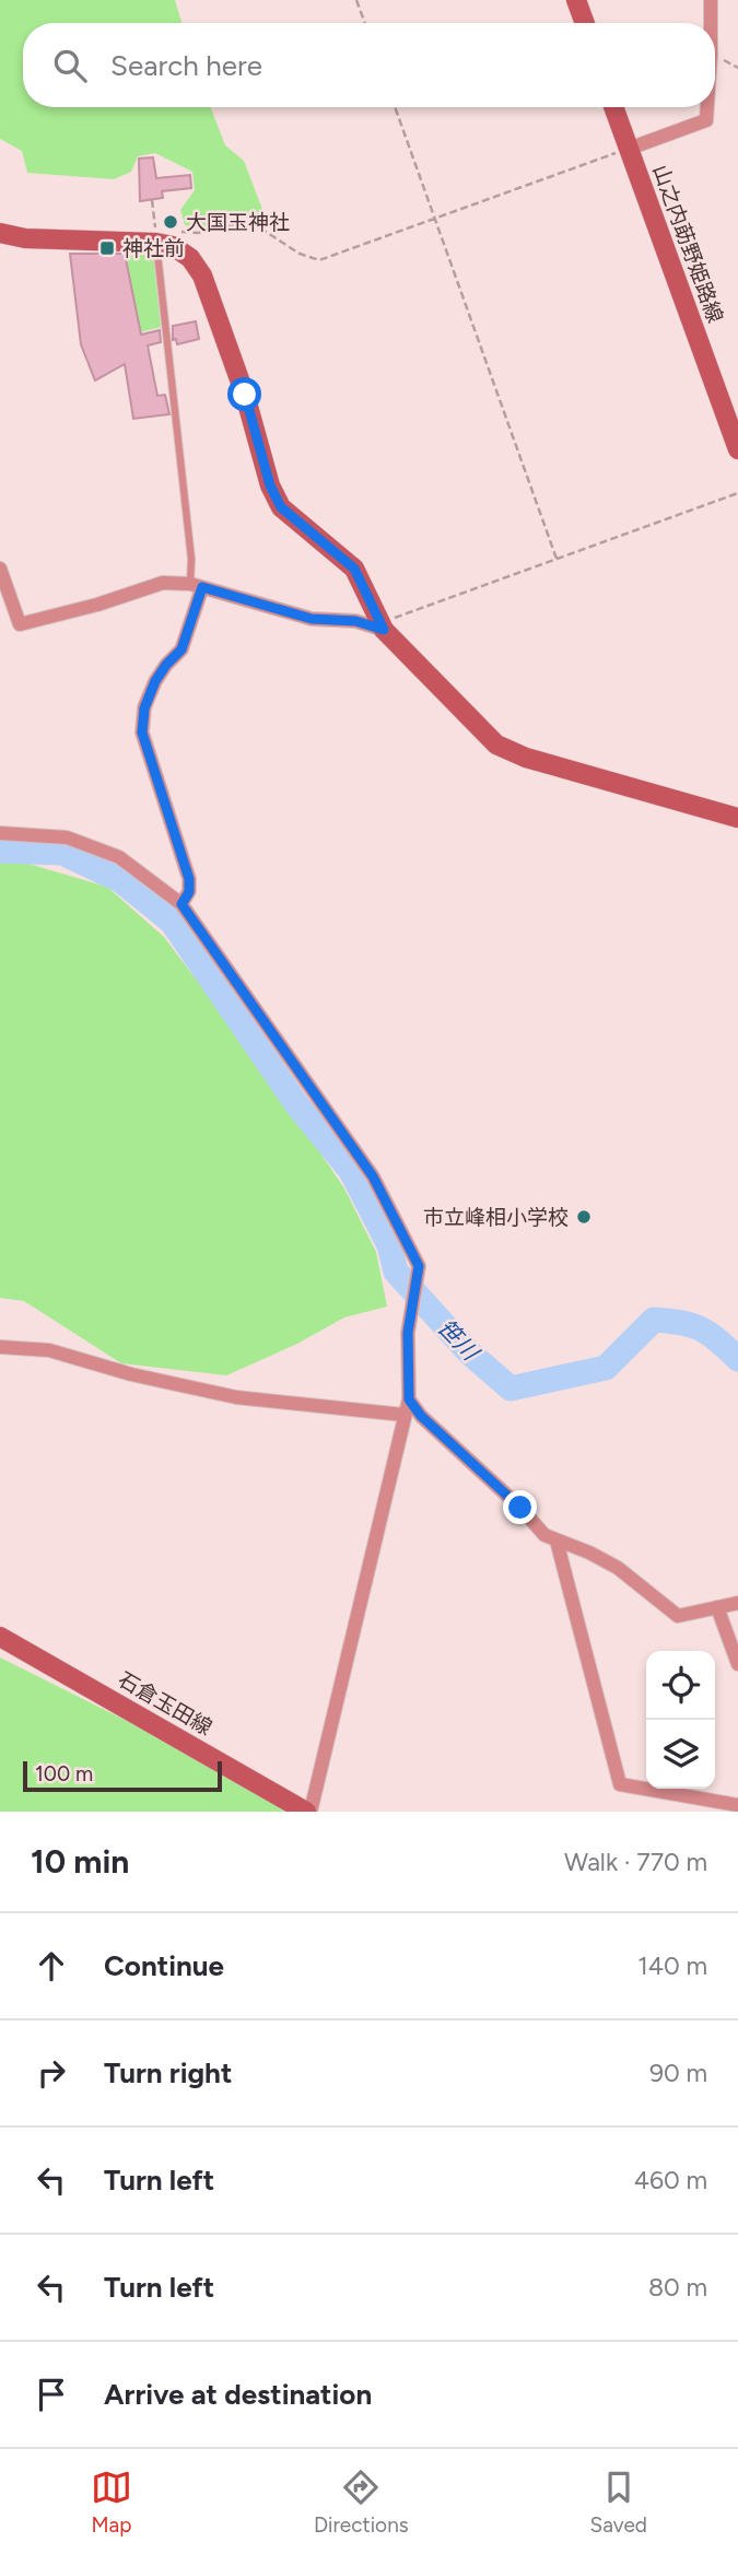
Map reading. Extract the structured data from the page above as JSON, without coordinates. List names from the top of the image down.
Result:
{
  "streets": {
    "street": ["山之内莇野姫路線", "石倉玉田線"]
  },
  "water": ["笹川"],
  "places": {
    "other": ["大国玉神社", "市立峰相小学校"],
    "transit": ["神社前"]
  },
  "scale_bar": "100 m",
  "page": {
    "search": "Search here",
    "scale": "100 m",
    "heading": ["10 min", "Walk · 770 m"],
    "list": [
      ["Continue", "140 m"],
      ["Turn right", "90 m"],
      ["Turn left", "460 m"],
      ["Turn left", "80 m"],
      "Arrive at destination"
    ],
    "nav": ["Map", "Directions", "Saved"]
  }
}
